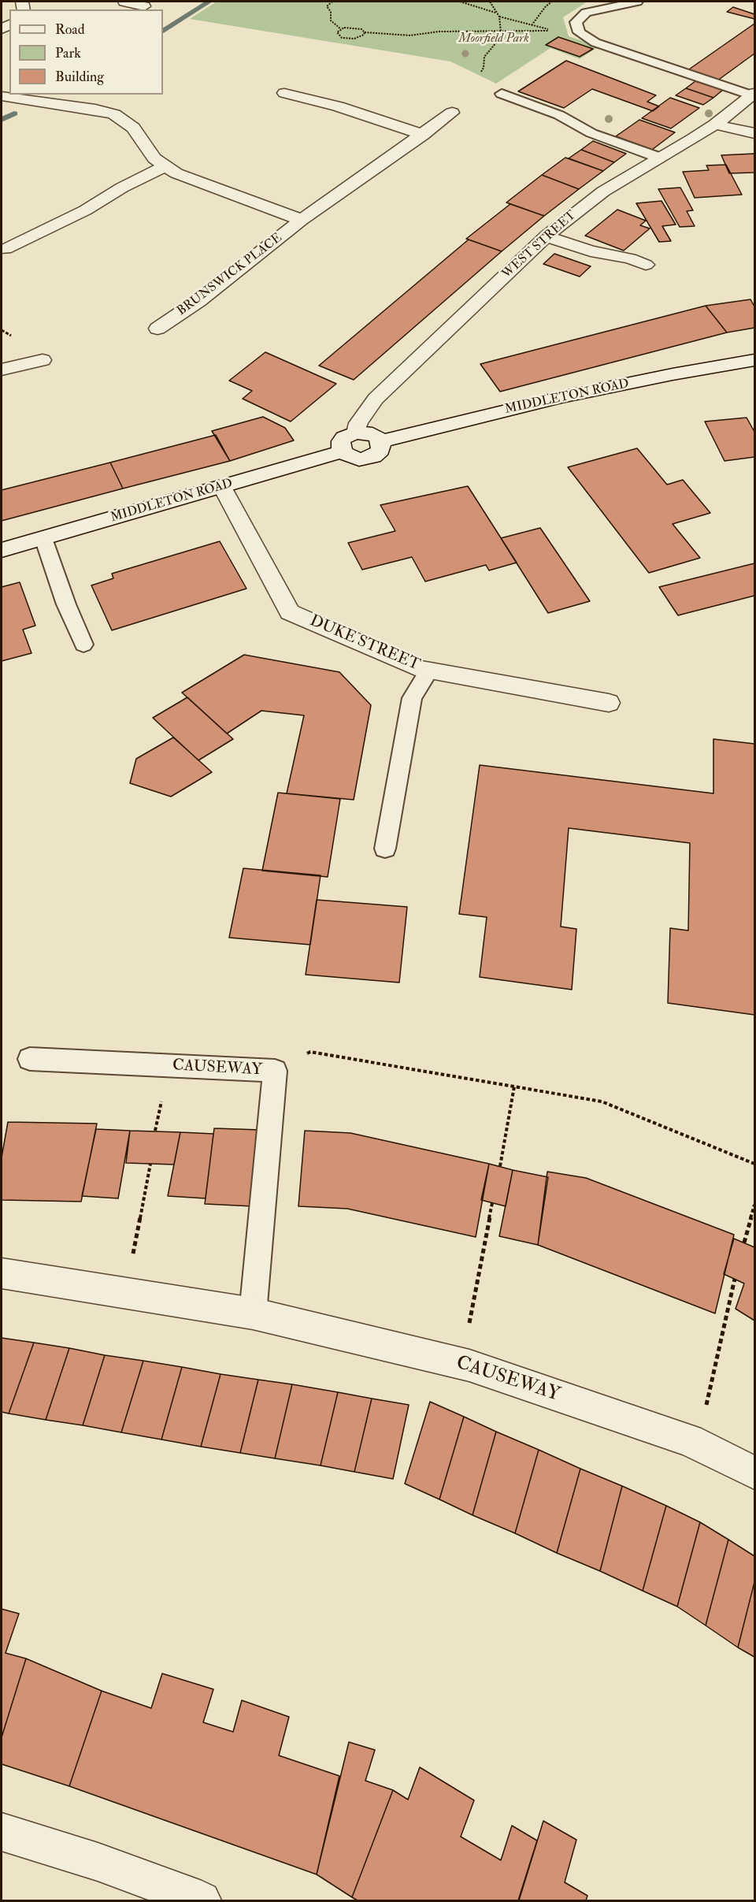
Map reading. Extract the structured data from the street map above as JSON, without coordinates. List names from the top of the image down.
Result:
{
  "streets": {
    "street": [
      "WEST STREET",
      "BRUNSWICK PLACE",
      "MIDDLETON ROAD",
      "DUKE STREET",
      "CAUSEWAY"
    ]
  },
  "crossings": [
    ["WEST STREET", "MIDDLETON ROAD"],
    ["MIDDLETON ROAD", "DUKE STREET"]
  ],
  "parks": ["Moorfield Park"],
  "legend": ["Road", "Park", "Building"]
}
